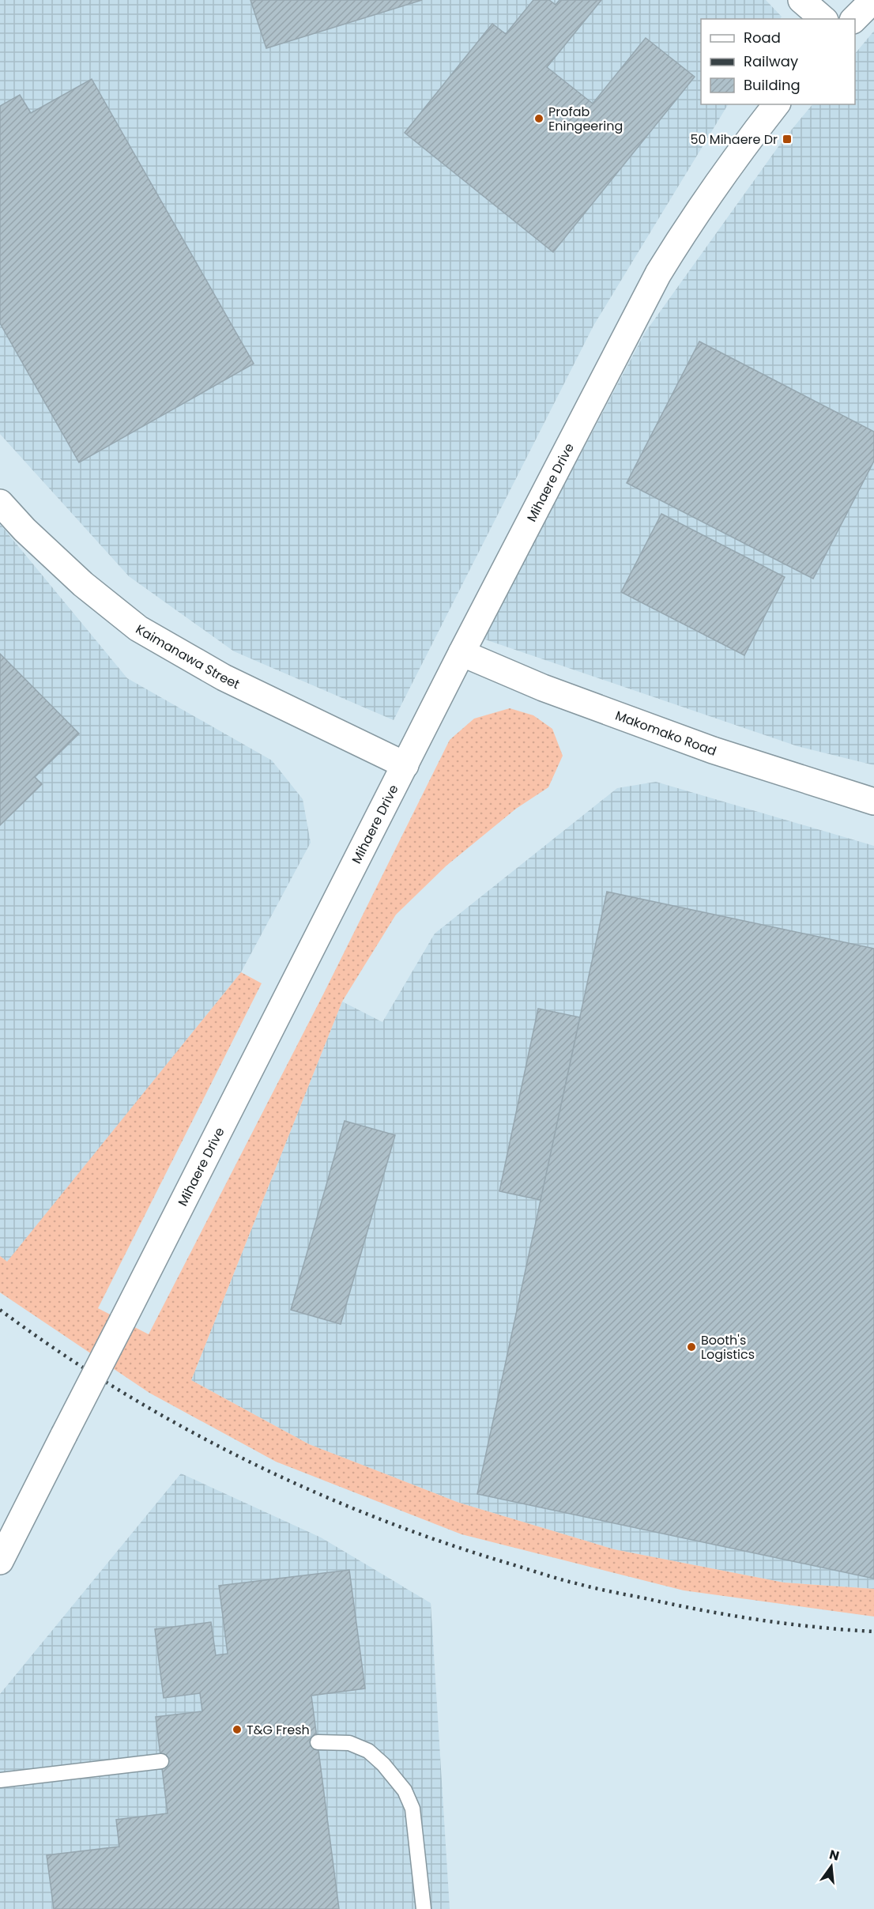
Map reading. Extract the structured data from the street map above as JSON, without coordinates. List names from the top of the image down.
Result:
{
  "streets": {
    "main road": ["Mihaere Drive", "Kaimanawa Street", "Makomako Road"]
  },
  "crossings": [
    ["Mihaere Drive", "Kaimanawa Street"],
    ["Mihaere Drive", "Makomako Road"]
  ],
  "places": {
    "other": ["Profab Eningeering", "Booth's Logistics", "T&G Fresh"],
    "transit": ["50 Mihaere Dr"]
  },
  "legend": ["Road", "Railway", "Building"],
  "north": "top"
}
